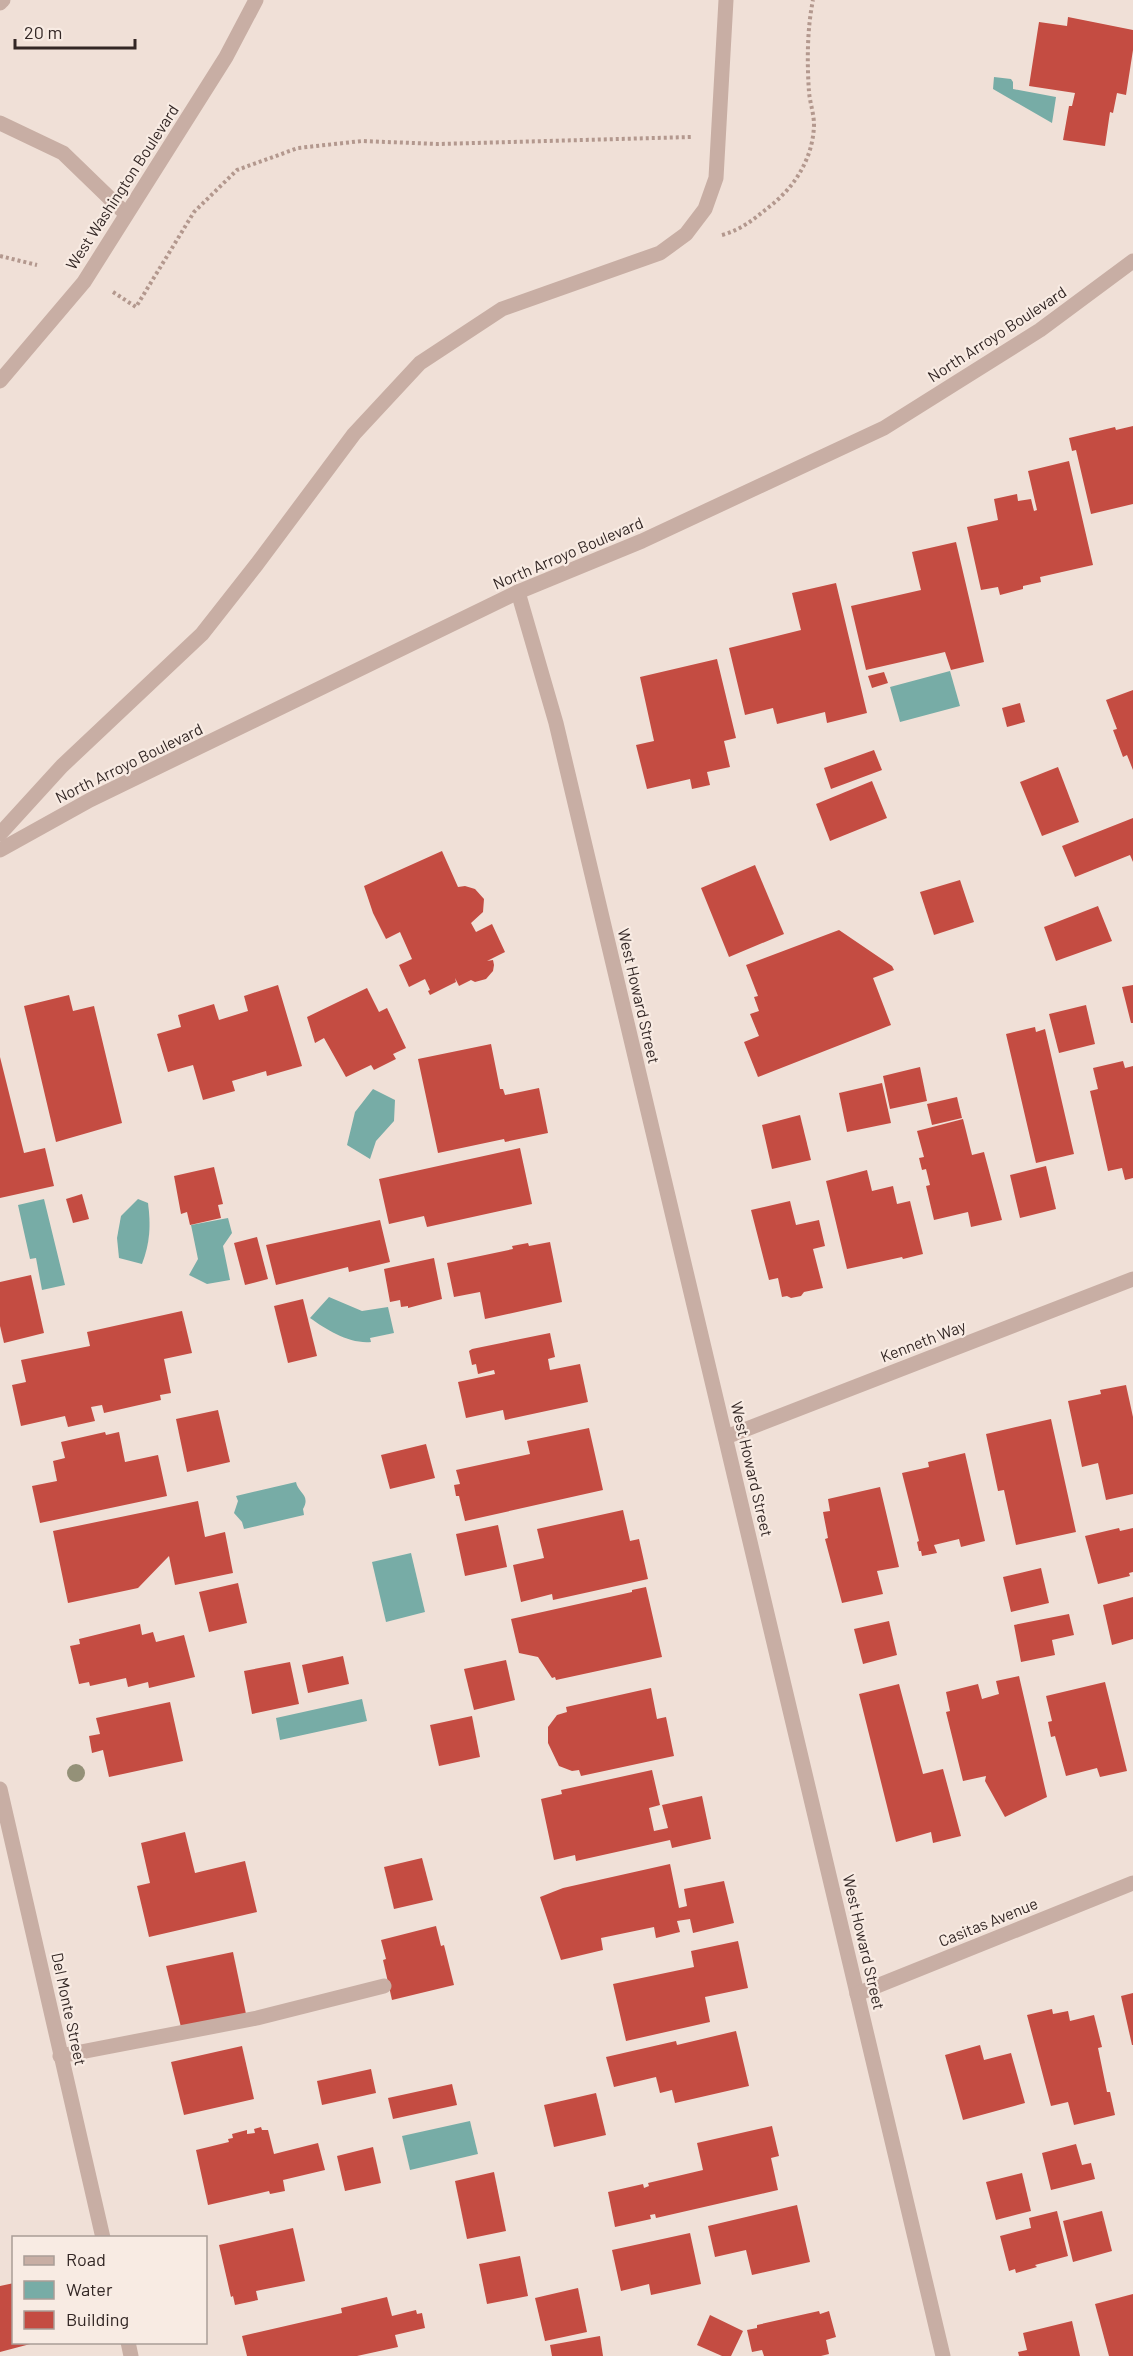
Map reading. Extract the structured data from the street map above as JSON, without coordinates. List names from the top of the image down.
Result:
{
  "streets": {
    "street": [
      "West Washington Boulevard",
      "North Arroyo Boulevard",
      "West Howard Street",
      "Kenneth Way",
      "Casitas Avenue",
      "Del Monte Street"
    ]
  },
  "crossings": [
    ["North Arroyo Boulevard", "West Howard Street"],
    ["West Howard Street", "Kenneth Way"],
    ["West Howard Street", "Casitas Avenue"]
  ],
  "legend": ["Road", "Water", "Building"],
  "scale_bar": "20 m"
}
